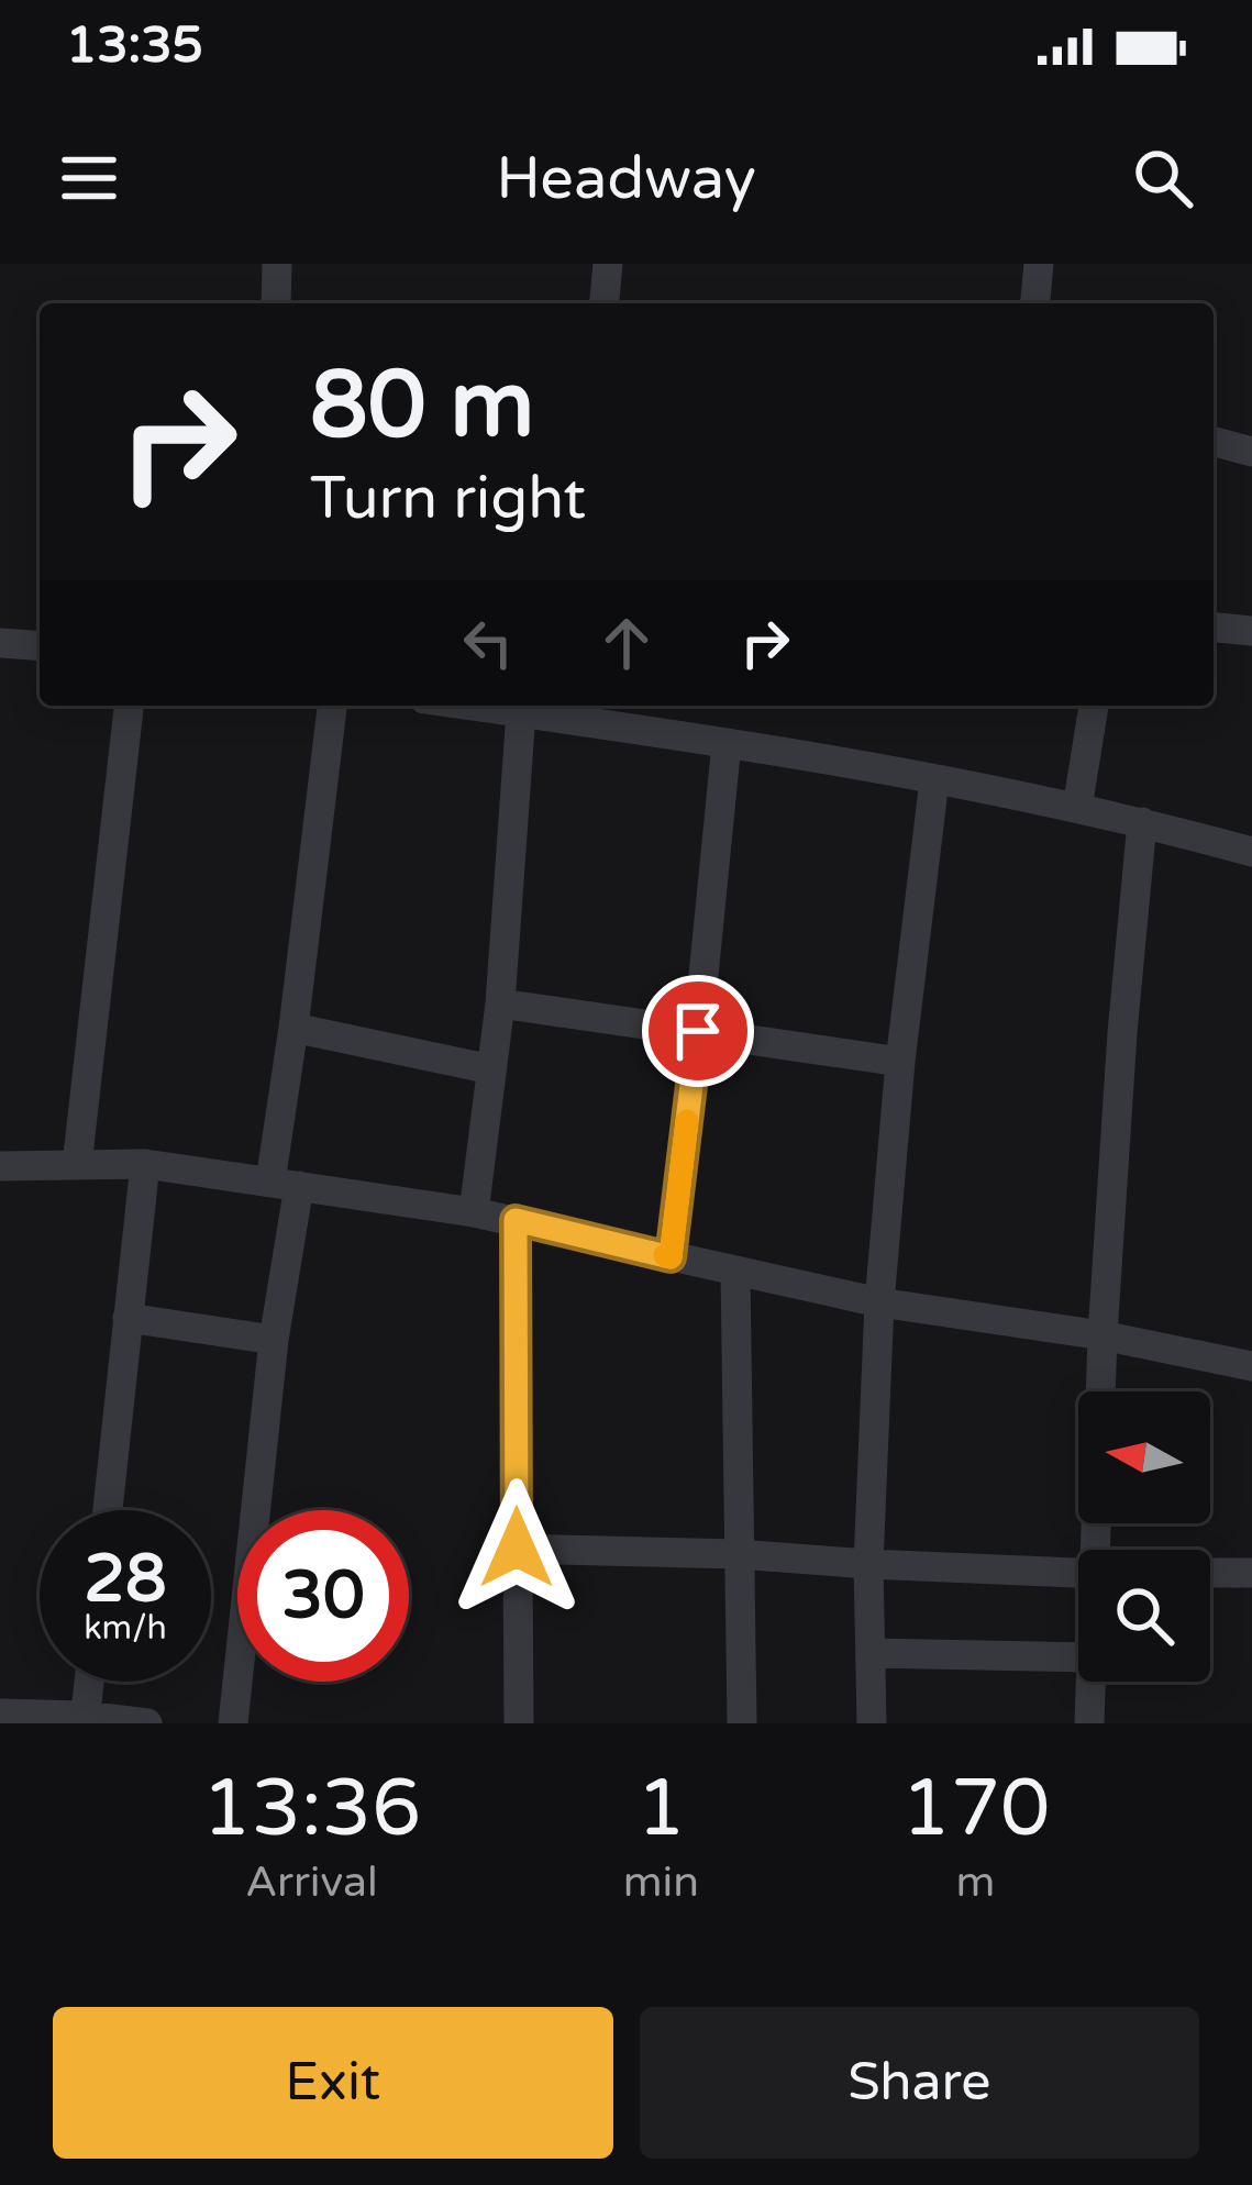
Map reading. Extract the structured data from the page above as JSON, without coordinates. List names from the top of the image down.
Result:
{
  "north": "left",
  "page": {
    "status": "13:35",
    "header": "Headway",
    "turn": ["80 m", "Turn right"],
    "speed": "28 km/h",
    "limit": "30",
    "eta": [
      "13:36",
      "Arrival",
      "1",
      "min",
      "170",
      "m"
    ],
    "buttons": ["Exit", "Share"]
  }
}
